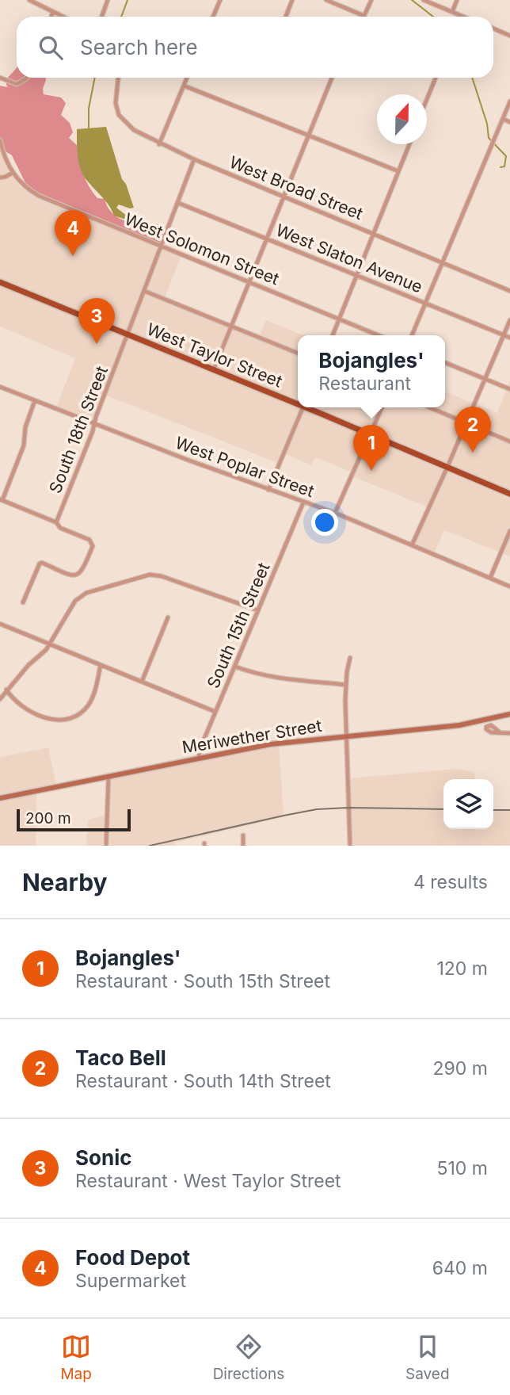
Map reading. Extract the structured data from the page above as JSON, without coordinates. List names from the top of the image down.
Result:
{
  "streets": {
    "main road": ["West Taylor Street"],
    "street": [
      "West Broad Street",
      "West Solomon Street",
      "West Slaton Avenue",
      "South 18th Street",
      "West Poplar Street",
      "South 15th Street",
      "Meriwether Street"
    ]
  },
  "crossings": [
    ["West Broad Street", "South 18th Street"],
    ["West Solomon Street", "South 18th Street"],
    ["West Slaton Avenue", "South 18th Street"],
    ["West Taylor Street", "South 18th Street"],
    ["South 18th Street", "West Poplar Street"],
    ["West Poplar Street", "South 15th Street"],
    ["South 15th Street", "Meriwether Street"]
  ],
  "scale_bar": "200 m",
  "north": "top",
  "page": {
    "search": "Search here",
    "pins": [
      "4",
      "3",
      "2",
      "1"
    ],
    "popup": ["Bojangles'", "Restaurant"],
    "scale": "200 m",
    "heading": ["Nearby", "4 results"],
    "list": [
      {
        "mark": "1",
        "name": "Bojangles'",
        "note": "Restaurant · South 15th Street",
        "value": "120 m"
      },
      {
        "mark": "2",
        "name": "Taco Bell",
        "note": "Restaurant · South 14th Street",
        "value": "290 m"
      },
      {
        "mark": "3",
        "name": "Sonic",
        "note": "Restaurant · West Taylor Street",
        "value": "510 m"
      },
      {
        "mark": "4",
        "name": "Food Depot",
        "note": "Supermarket",
        "value": "640 m"
      }
    ],
    "nav": ["Map", "Directions", "Saved"]
  }
}
